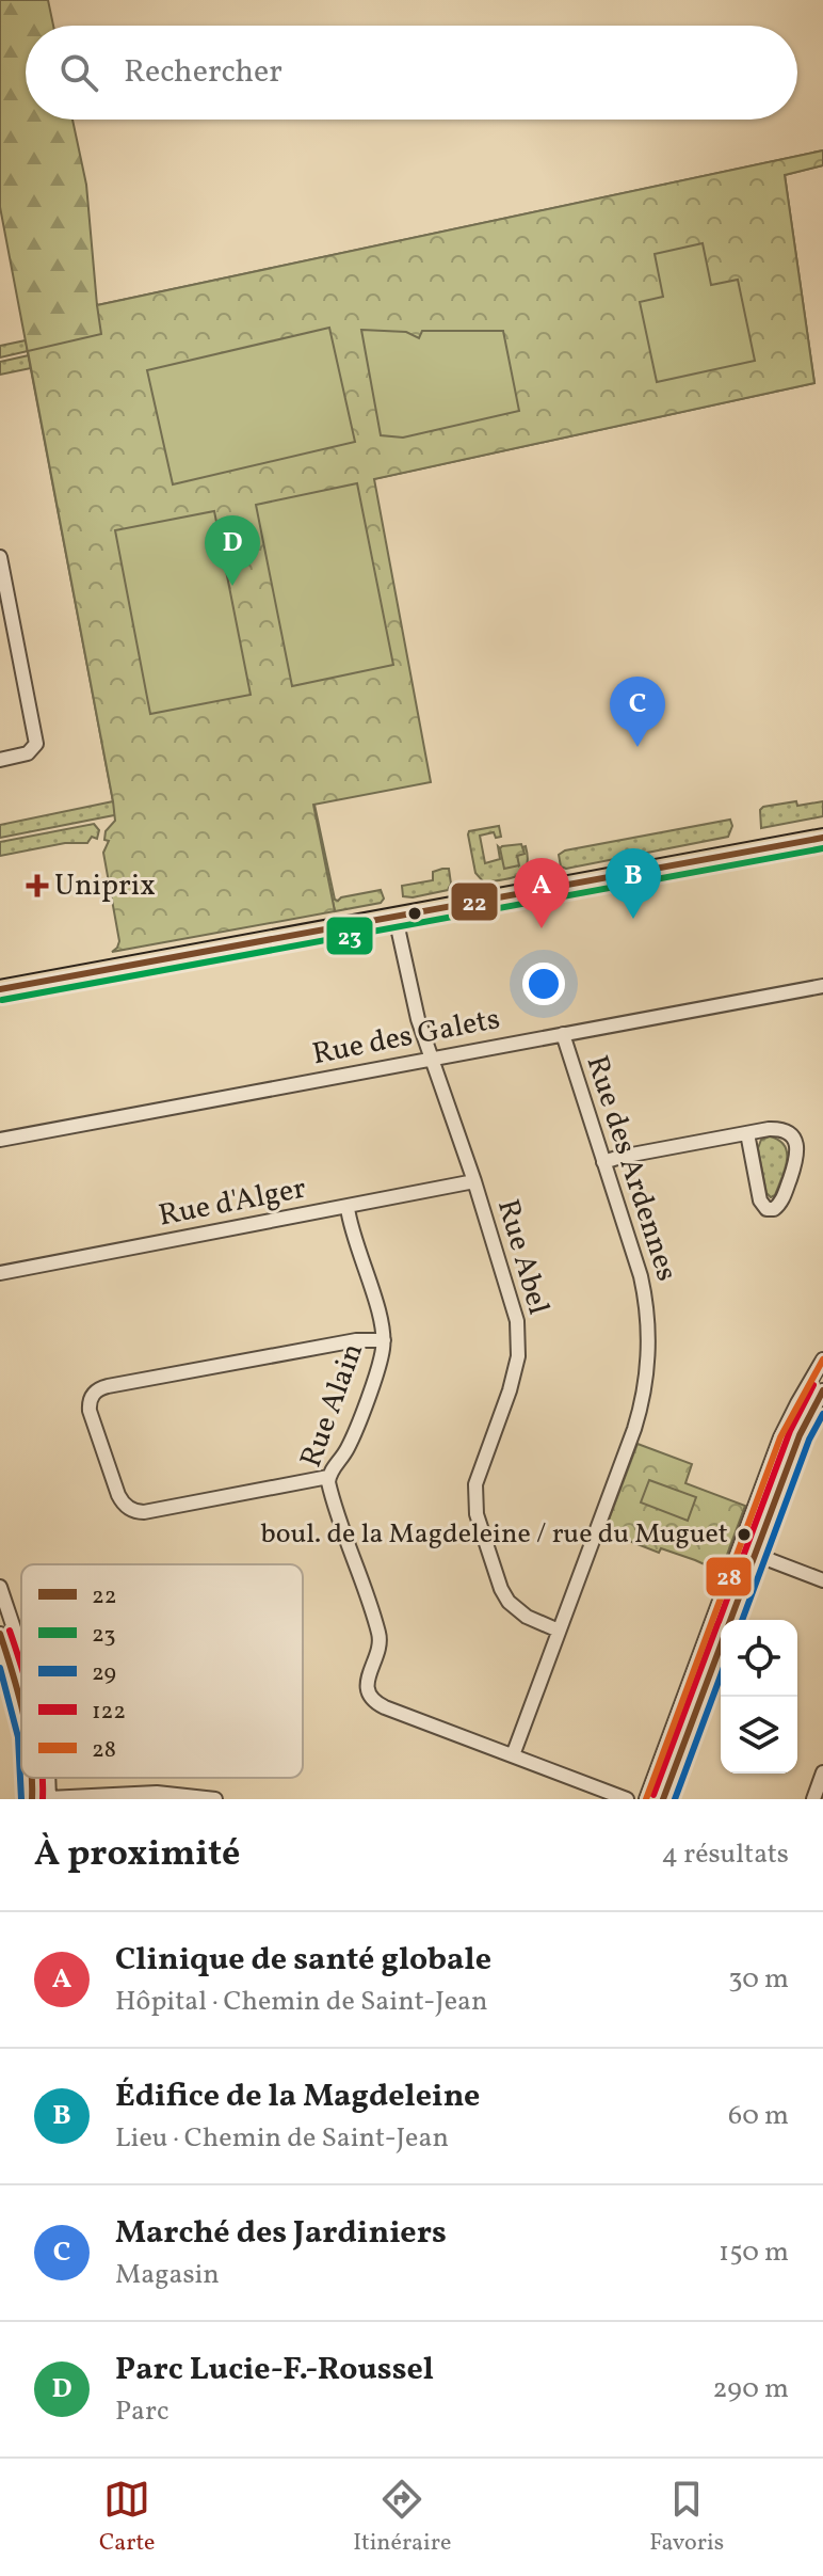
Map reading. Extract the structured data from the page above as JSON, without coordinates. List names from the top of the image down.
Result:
{
  "streets": {
    "street": [
      "Rue des Galets",
      "Rue des Ardennes",
      "Rue d'Alger",
      "Rue Abel",
      "Rue Alain"
    ]
  },
  "crossings": [
    ["Rue des Galets", "Rue des Ardennes"],
    ["Rue des Galets", "Rue Abel"],
    ["Rue des Ardennes", "Rue Abel"],
    ["Rue des Ardennes", "Rue Alain"],
    ["Rue d'Alger", "Rue Abel"],
    ["Rue d'Alger", "Rue Alain"]
  ],
  "places": {
    "health": ["Uniprix"],
    "other": ["boul. de la Magdeleine / rue du Muguet"]
  },
  "lines": [
    "transit line 22",
    "transit line 23",
    "transit line 28",
    "transit line 122",
    "transit line 29"
  ],
  "legend": [
    "22",
    "23",
    "29",
    "122",
    "28"
  ],
  "page": {
    "search": "Rechercher",
    "pins": [
      "D",
      "C",
      "B",
      "A"
    ],
    "heading": ["À proximité", "4 résultats"],
    "list": [
      {
        "mark": "A",
        "name": "Clinique de santé globale",
        "note": "Hôpital · Chemin de Saint-Jean",
        "value": "30 m"
      },
      {
        "mark": "B",
        "name": "Édifice de la Magdeleine",
        "note": "Lieu · Chemin de Saint-Jean",
        "value": "60 m"
      },
      {
        "mark": "C",
        "name": "Marché des Jardiniers",
        "note": "Magasin",
        "value": "150 m"
      },
      {
        "mark": "D",
        "name": "Parc Lucie-F.-Roussel",
        "note": "Parc",
        "value": "290 m"
      }
    ],
    "nav": ["Carte", "Itinéraire", "Favoris"]
  }
}
